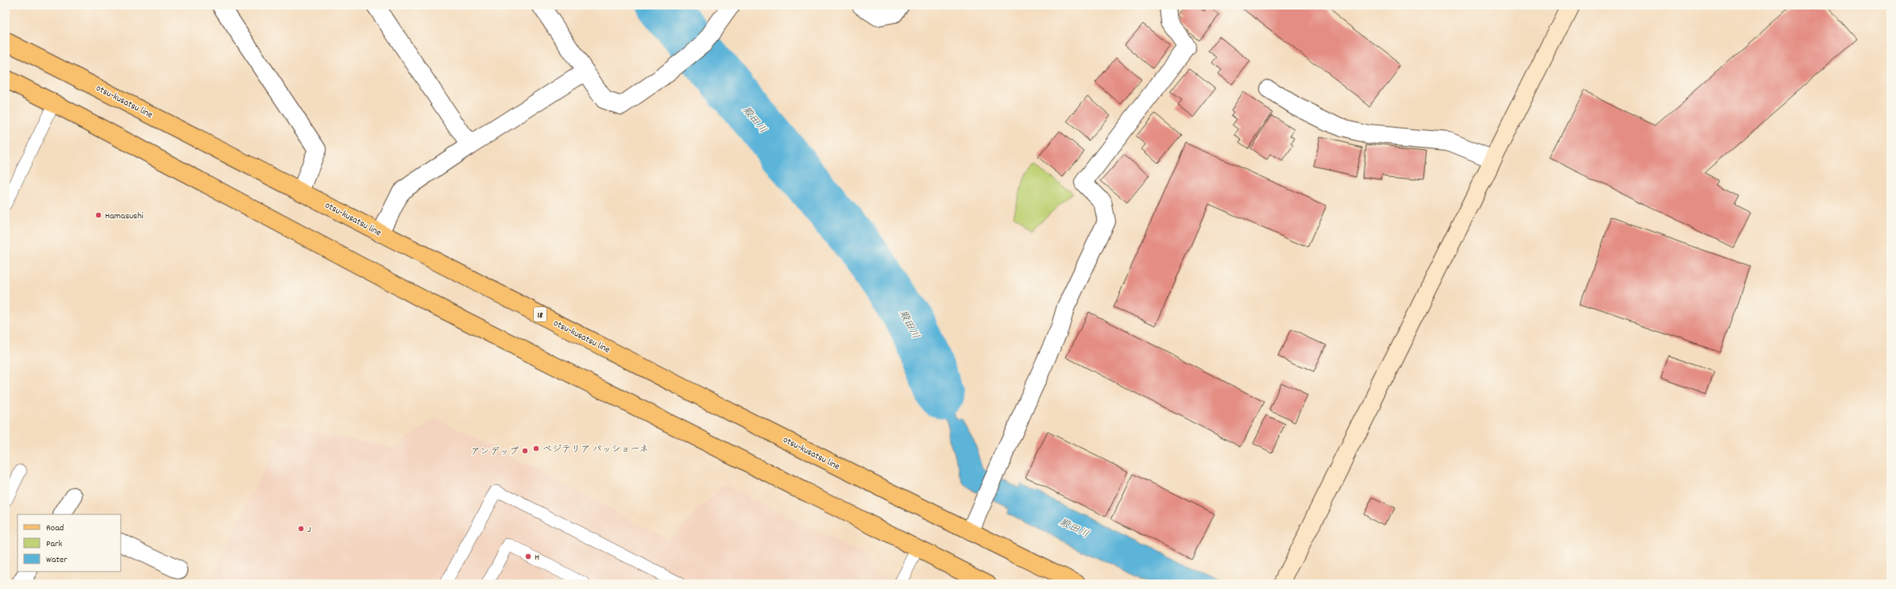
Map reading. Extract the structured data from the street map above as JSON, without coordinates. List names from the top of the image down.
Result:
{
  "streets": {
    "main road": ["otsu-kusatsu line", "18"]
  },
  "water": ["殿田川"],
  "places": [
    "Hamasushi",
    "ベジテリア パッショーネ",
    "アンデップ",
    "J",
    "H"
  ],
  "legend": ["Road", "Park", "Water"]
}
